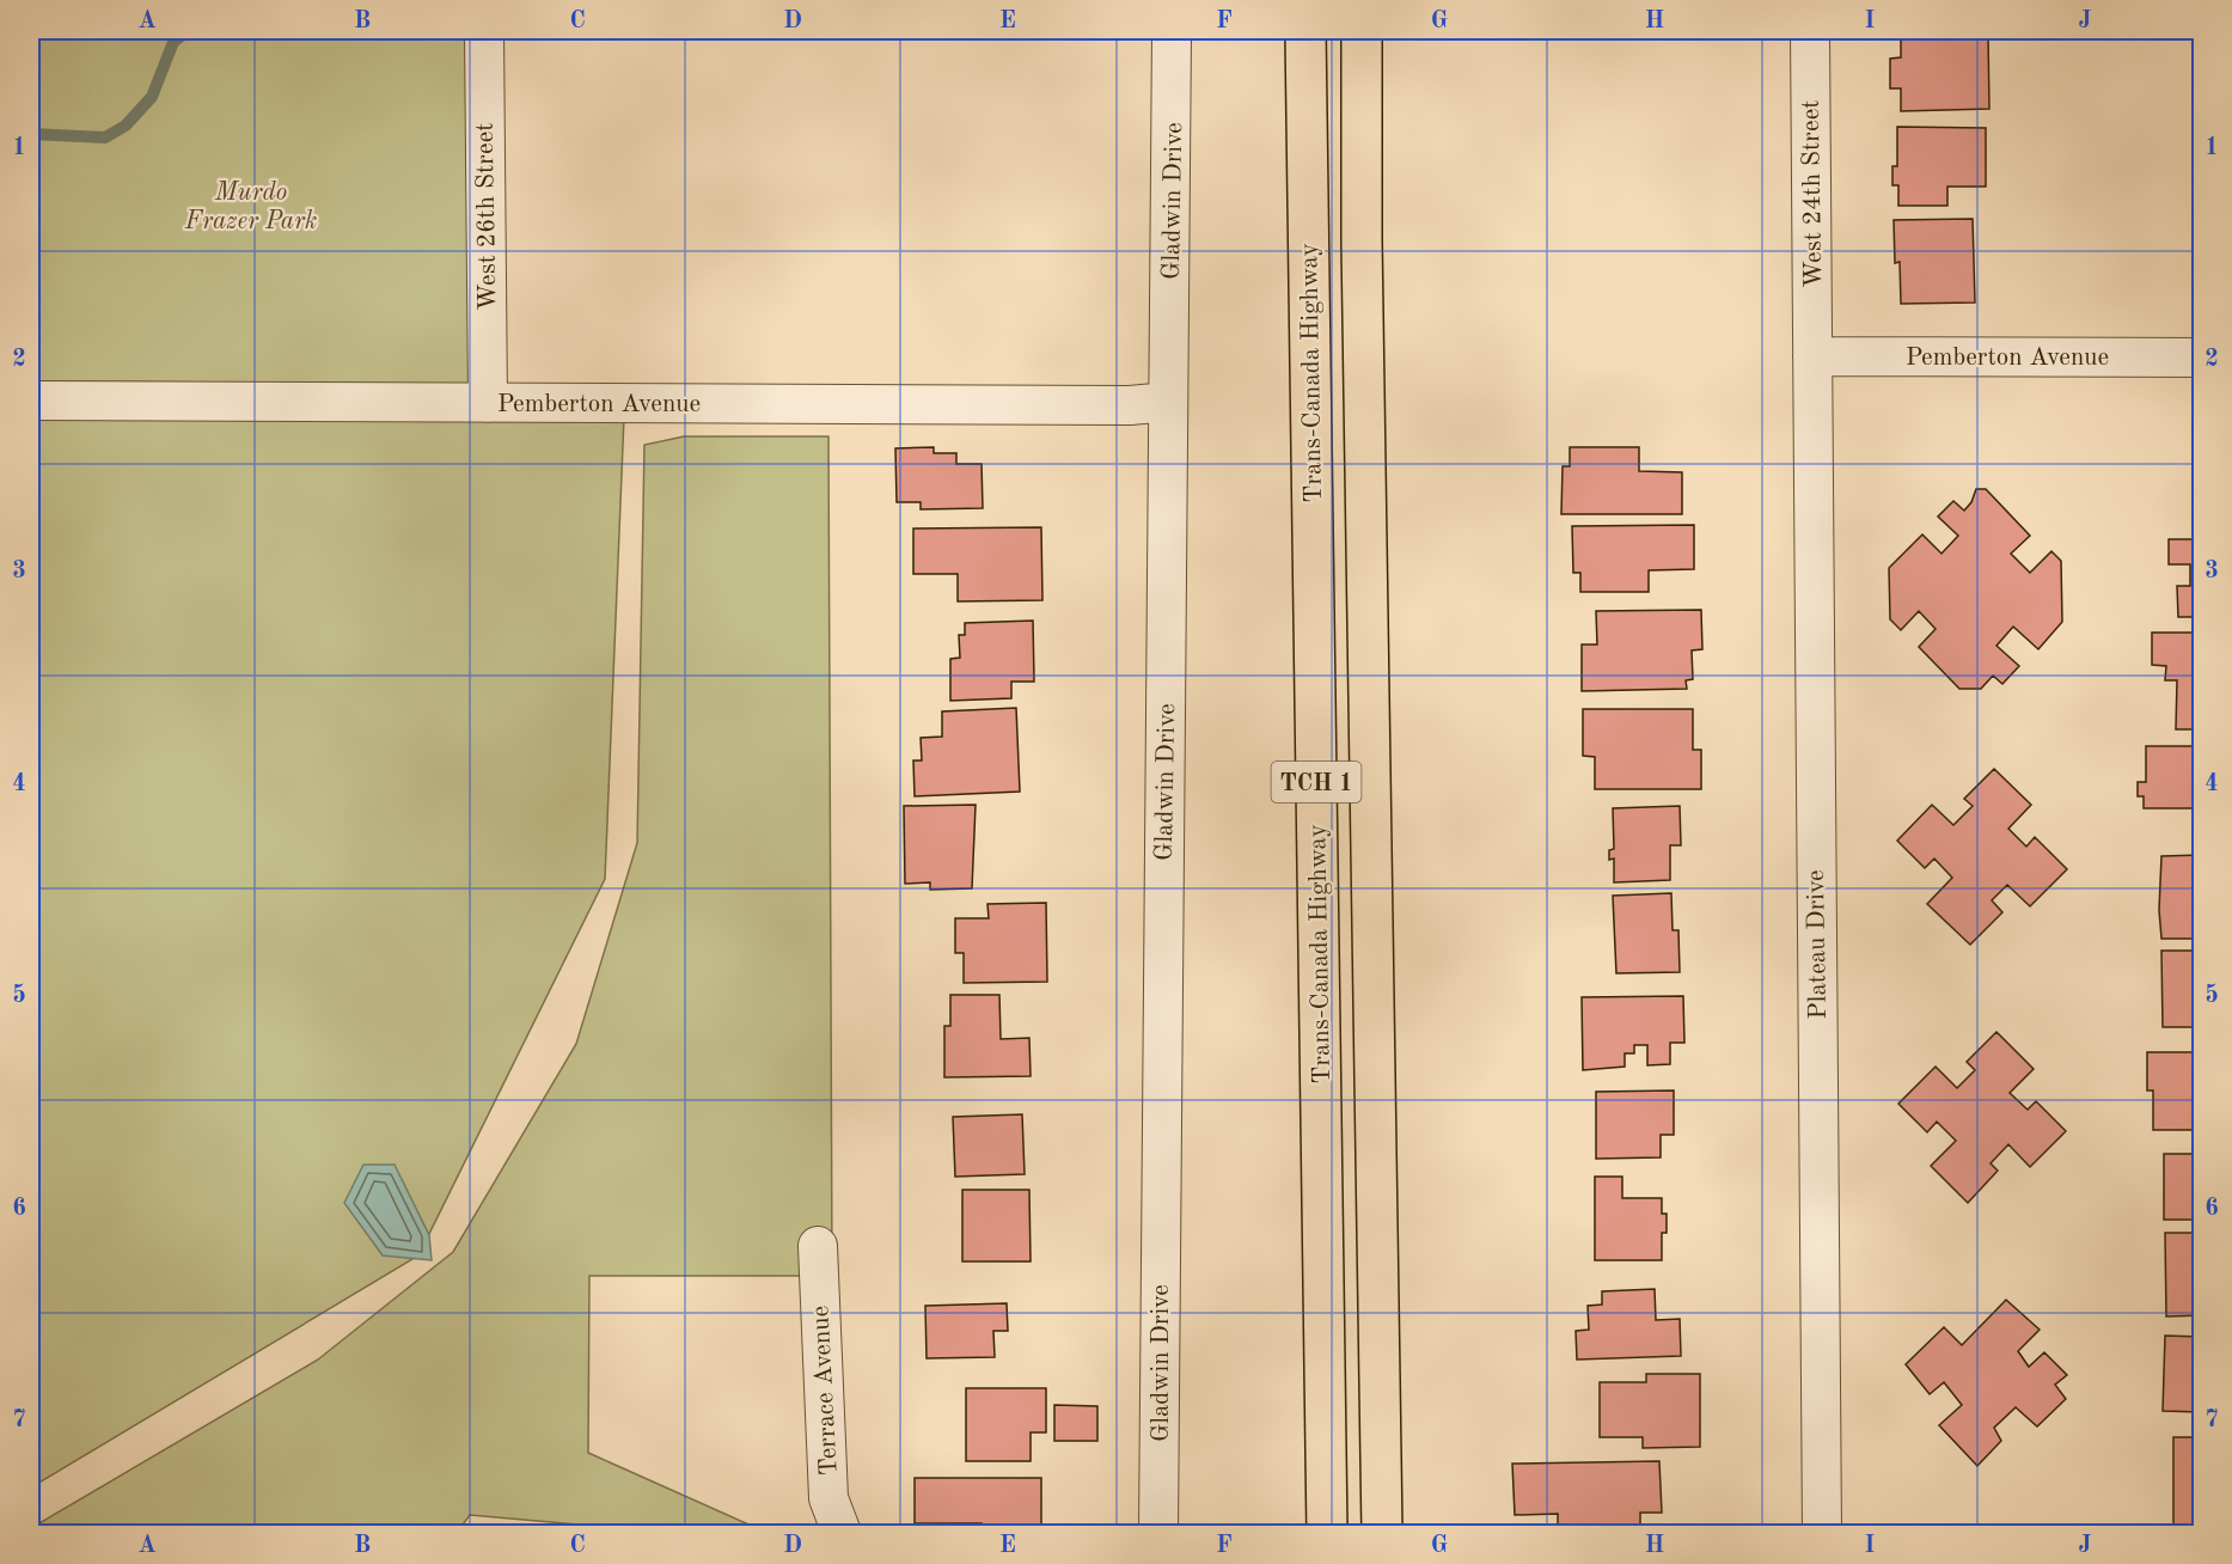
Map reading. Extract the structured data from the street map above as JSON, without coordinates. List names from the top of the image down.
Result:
{
  "streets": {
    "highway": ["Trans-Canada Highway", "TCH 1"],
    "street": [
      "West 24th Street",
      "Gladwin Drive",
      "West 26th Street",
      "Pemberton Avenue",
      "Plateau Drive",
      "Terrace Avenue"
    ]
  },
  "crossings": [
    ["West 24th Street", "Pemberton Avenue"],
    ["West 24th Street", "Plateau Drive"],
    ["Gladwin Drive", "Pemberton Avenue"],
    ["West 26th Street", "Pemberton Avenue"],
    ["Pemberton Avenue", "Plateau Drive"]
  ],
  "parks": ["Murdo Frazer Park"],
  "grid": {
    "columns": [
      "A",
      "B",
      "C",
      "D",
      "E",
      "F",
      "G",
      "H",
      "I",
      "J"
    ],
    "rows": [
      "1",
      "2",
      "3",
      "4",
      "5",
      "6",
      "7"
    ]
  }
}
